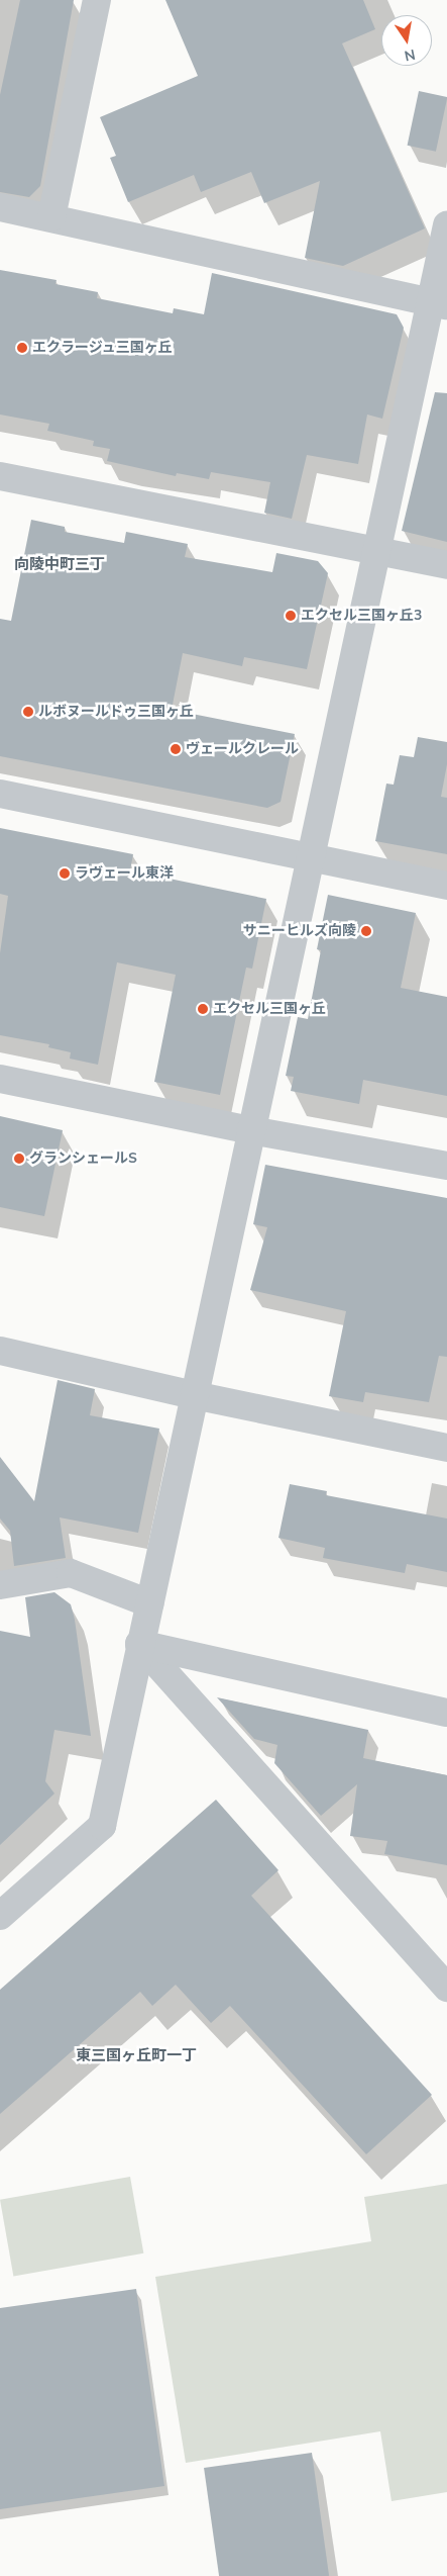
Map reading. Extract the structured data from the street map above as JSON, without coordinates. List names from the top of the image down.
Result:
{
  "districts": ["向陵中町三丁", "東三国ヶ丘町一丁"],
  "places": [
    "エクラージュ三国ヶ丘",
    "エクセル三国ヶ丘3",
    "ルボヌールドゥ三国ヶ丘",
    "ヴェールクレール",
    "ラヴェール東洋",
    "サニーヒルズ向陵",
    "エクセル三国ヶ丘",
    "グランシェールS"
  ],
  "north": "bottom"
}
